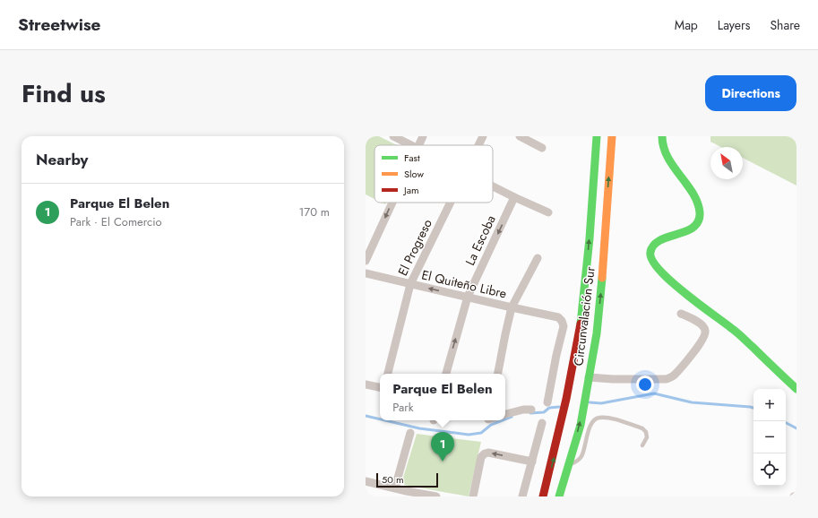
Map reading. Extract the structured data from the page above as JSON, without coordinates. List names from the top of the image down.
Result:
{
  "streets": {
    "main road": ["Circunvalación Sur"],
    "street": ["La Escoba", "El Progreso", "El Quiteño Libre"]
  },
  "crossings": [
    ["La Escoba", "El Quiteño Libre"],
    ["El Progreso", "El Quiteño Libre"]
  ],
  "one_way": ["Circunvalación Sur"],
  "legend": ["Fast", "Slow", "Jam"],
  "scale_bar": "50 m",
  "north": "top left",
  "page": {
    "header": "Streetwise",
    "nav": ["Map", "Layers", "Share"],
    "title": "Find us",
    "buttons": "Directions",
    "heading": "Nearby",
    "list": [
      {
        "mark": "1",
        "name": "Parque El Belen",
        "note": "Park · El Comercio",
        "value": "170 m"
      }
    ],
    "popup": ["Parque El Belen", "Park"],
    "map_buttons": ["+", "−"],
    "pins": "1",
    "scale": "50 m"
  }
}
